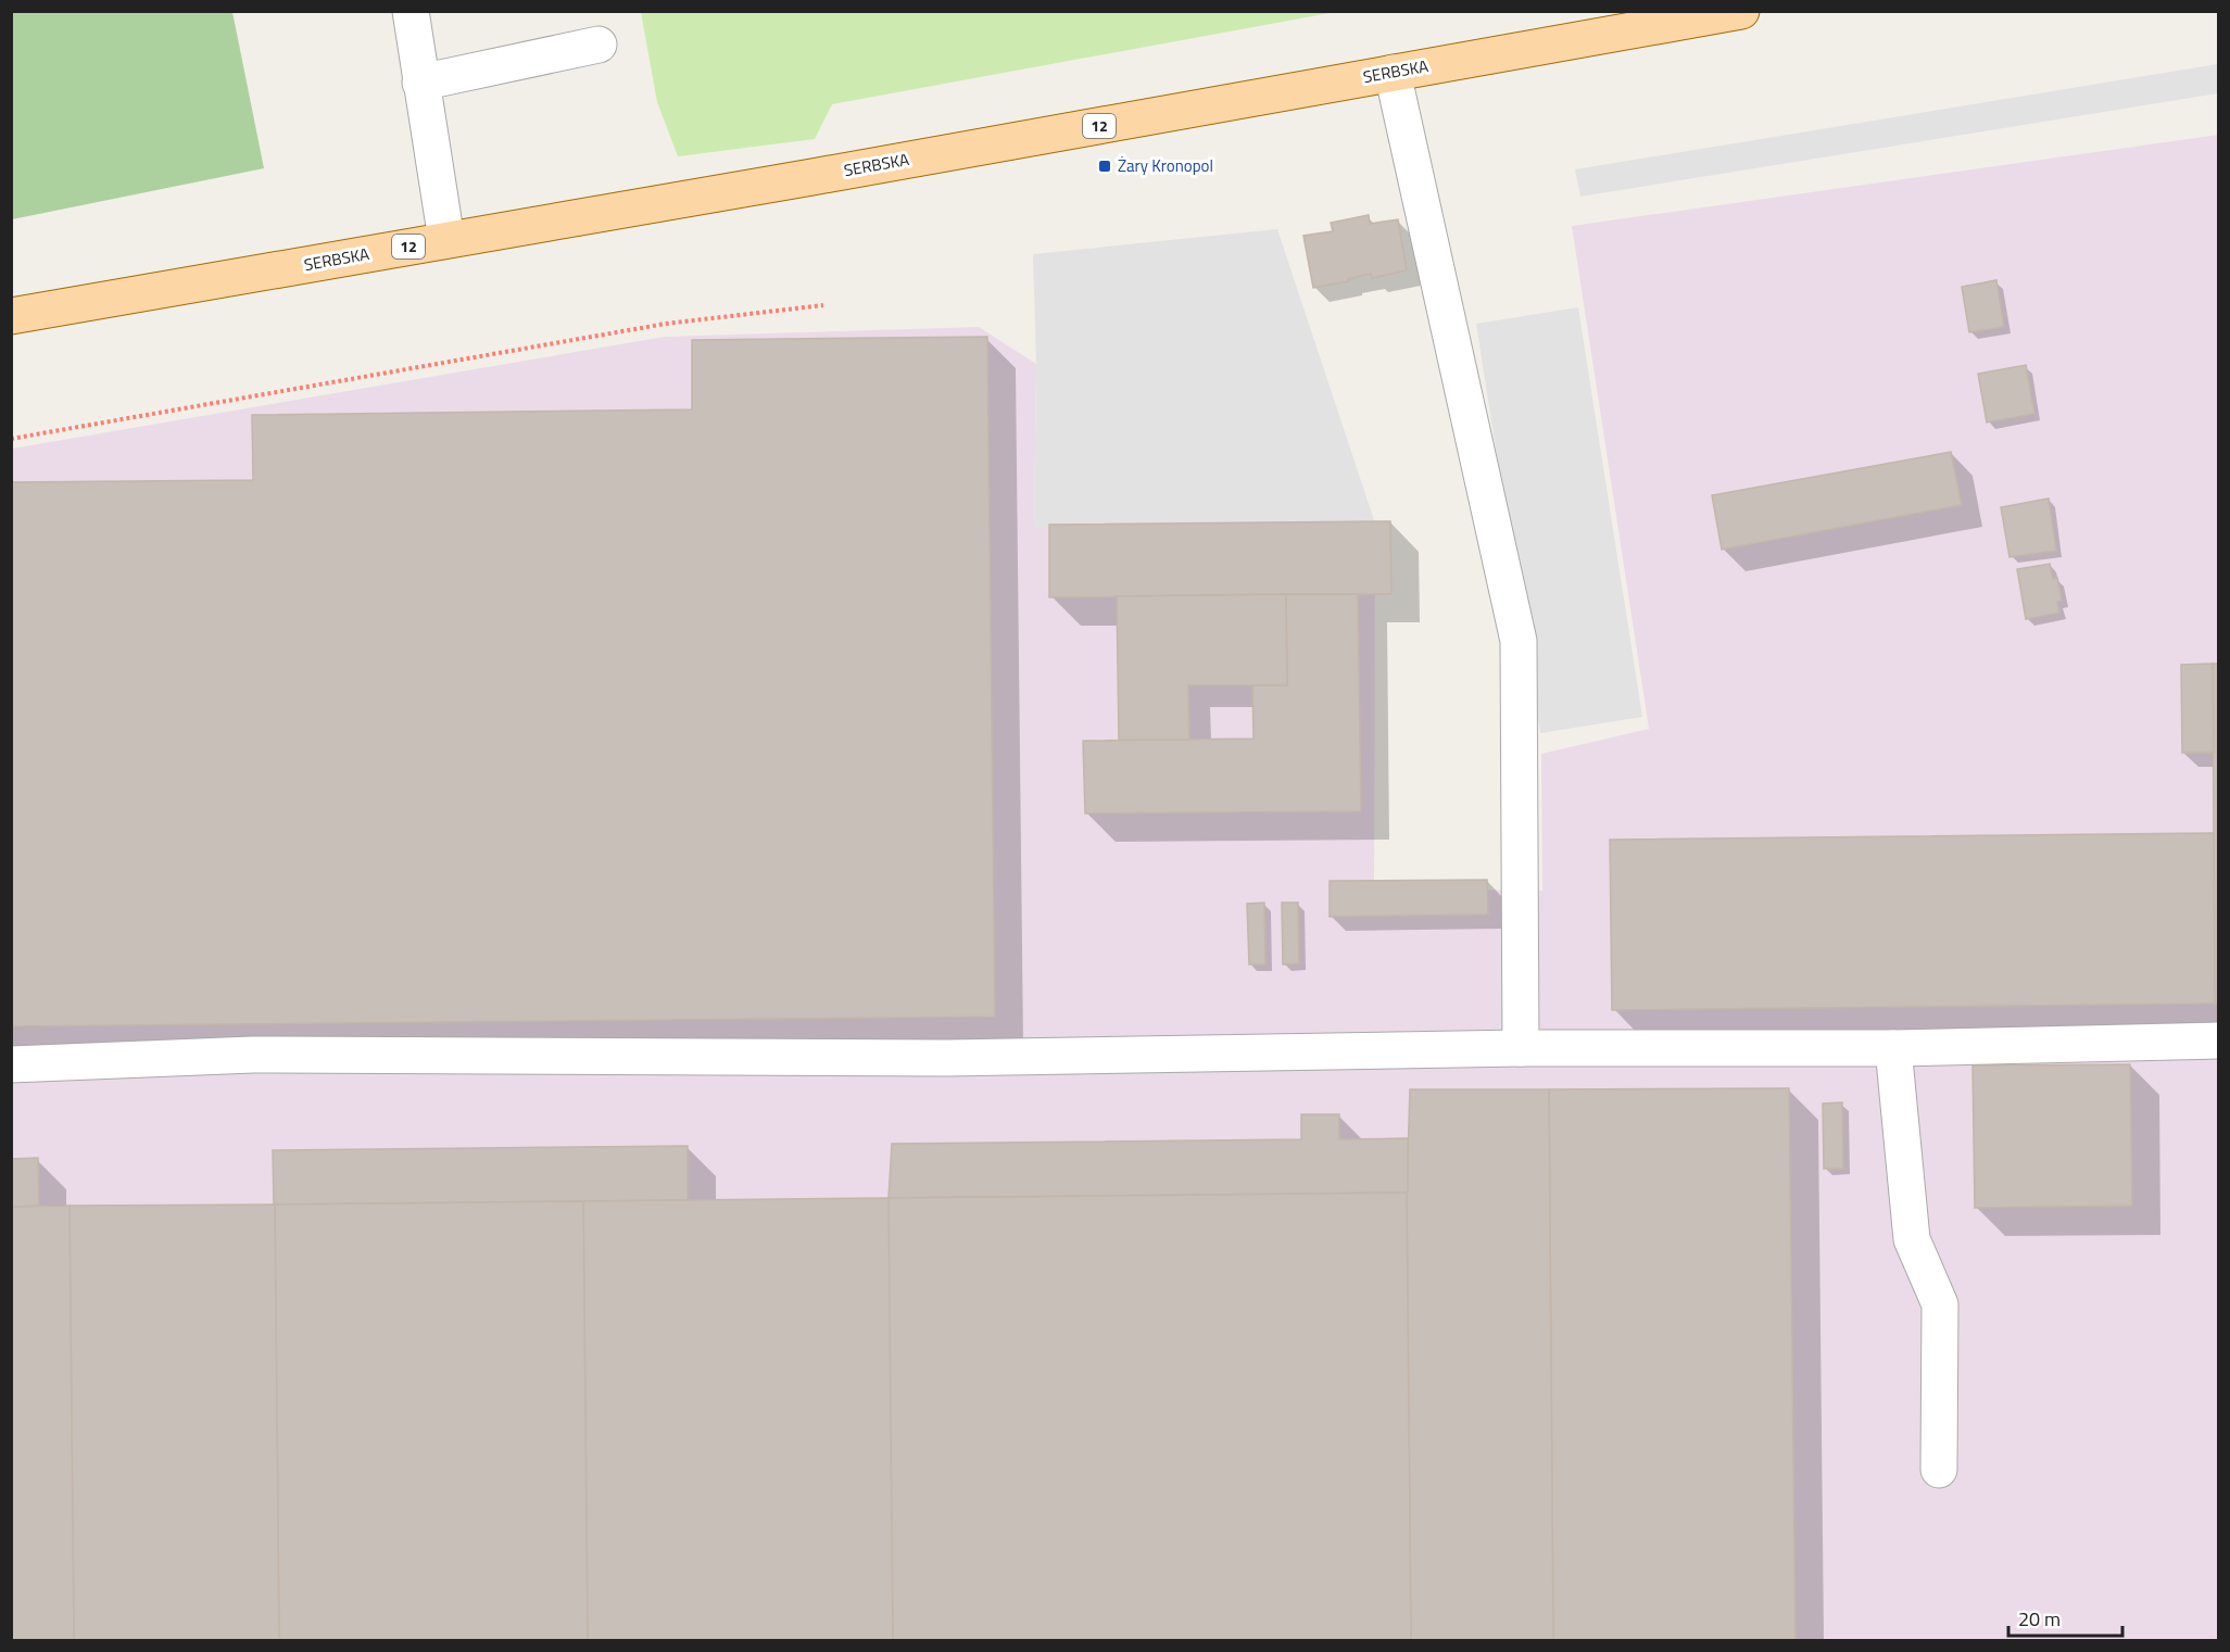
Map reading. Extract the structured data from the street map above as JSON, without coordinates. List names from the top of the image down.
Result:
{
  "streets": {
    "main road": ["SERBSKA", "12"]
  },
  "places": {
    "transit": ["Żary Kronopol"]
  },
  "scale_bar": "20 m"
}
